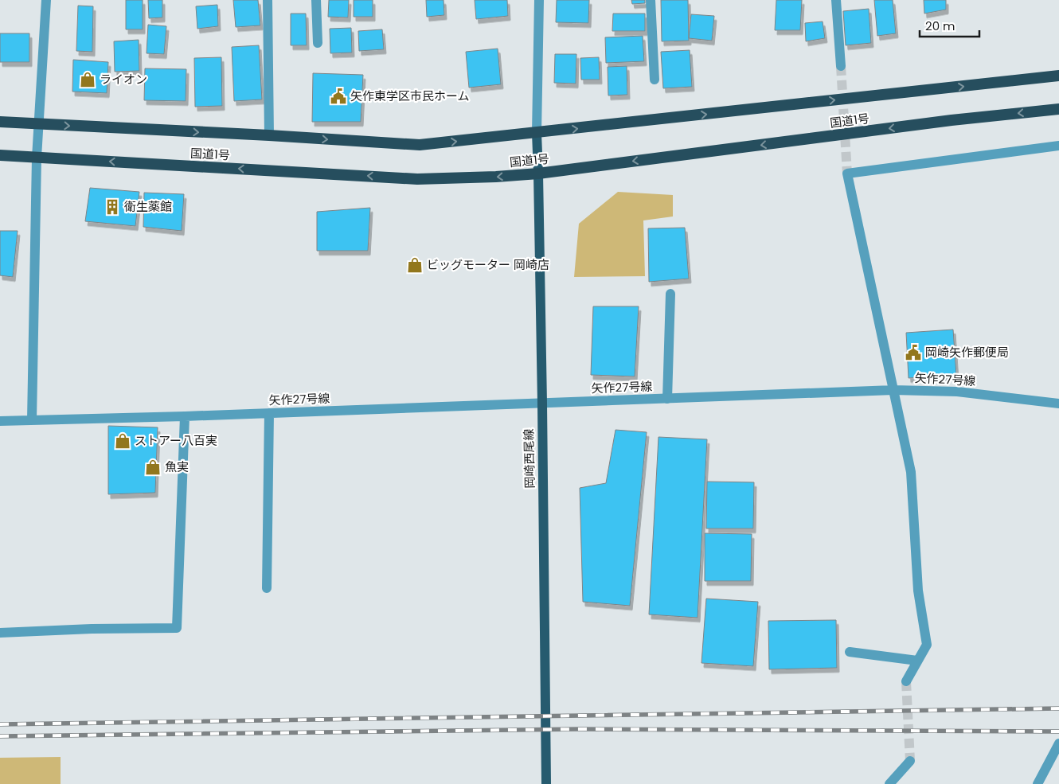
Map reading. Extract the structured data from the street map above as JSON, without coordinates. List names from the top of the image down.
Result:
{
  "streets": {
    "highway": ["国道1号"],
    "main road": ["岡崎西尾線"],
    "street": ["矢作27号線"]
  },
  "crossings": [
    ["国道1号", "岡崎西尾線"],
    ["矢作27号線", "岡崎西尾線"]
  ],
  "places": {
    "shop": [
      "ライオン",
      "ビッグモーター 岡崎店",
      "ストアー八百実",
      "魚実"
    ],
    "public building": ["矢作東学区市民ホーム", "岡崎矢作郵便局"],
    "building": ["衛生薬館"]
  },
  "scale_bar": "20 m"
}
